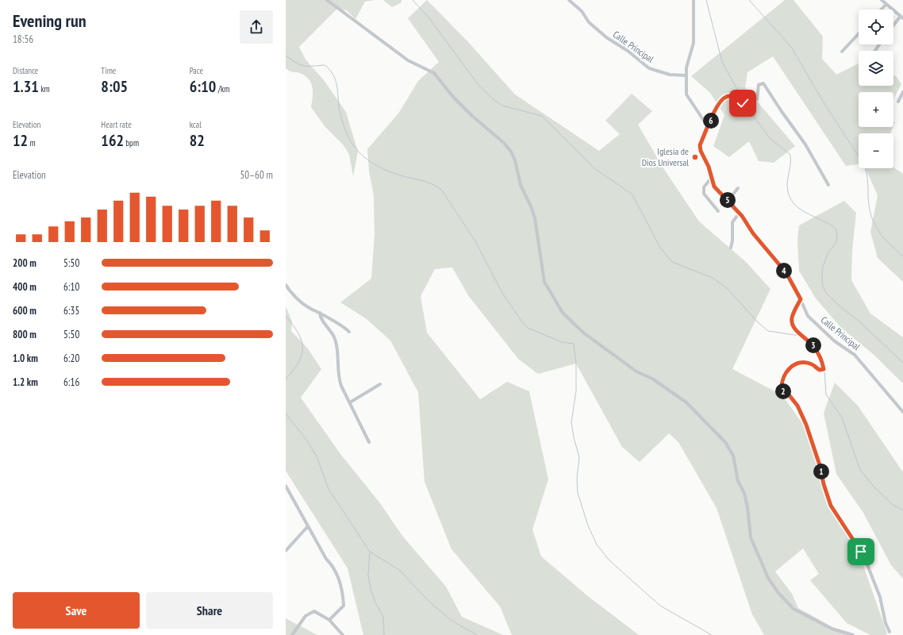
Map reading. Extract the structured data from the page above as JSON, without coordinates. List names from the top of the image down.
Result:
{
  "streets": {
    "street": ["Calle Principal"]
  },
  "places": ["Iglesia de Dios Universal"],
  "page": {
    "heading": ["Evening run", "18:56"],
    "map_buttons": ["+", "−"],
    "stats": [
      ["Distance", "1.31 km"],
      ["Time", "8:05"],
      ["Pace", "6:10 /km"],
      ["Elevation", "12 m"],
      ["Heart rate", "162 bpm"],
      ["kcal", "82"]
    ],
    "pins": [
      "6",
      "5",
      "4",
      "3",
      "2",
      "1"
    ],
    "chart": ["Elevation", "50–60 m"],
    "list": [
      {
        "name": "200 m",
        "note": "5:50"
      },
      {
        "name": "400 m",
        "note": "6:10"
      },
      {
        "name": "600 m",
        "note": "6:35"
      },
      {
        "name": "800 m",
        "note": "5:50"
      },
      {
        "name": "1.0 km",
        "note": "6:20"
      },
      {
        "name": "1.2 km",
        "note": "6:16"
      }
    ],
    "buttons": ["Save", "Share"]
  }
}
